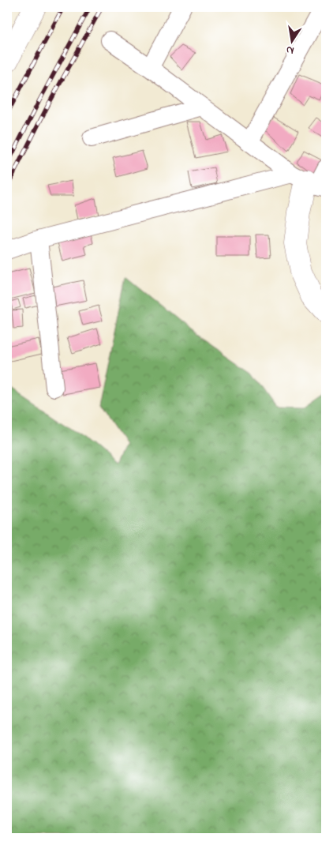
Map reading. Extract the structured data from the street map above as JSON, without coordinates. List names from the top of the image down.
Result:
{
  "north": "bottom"
}
